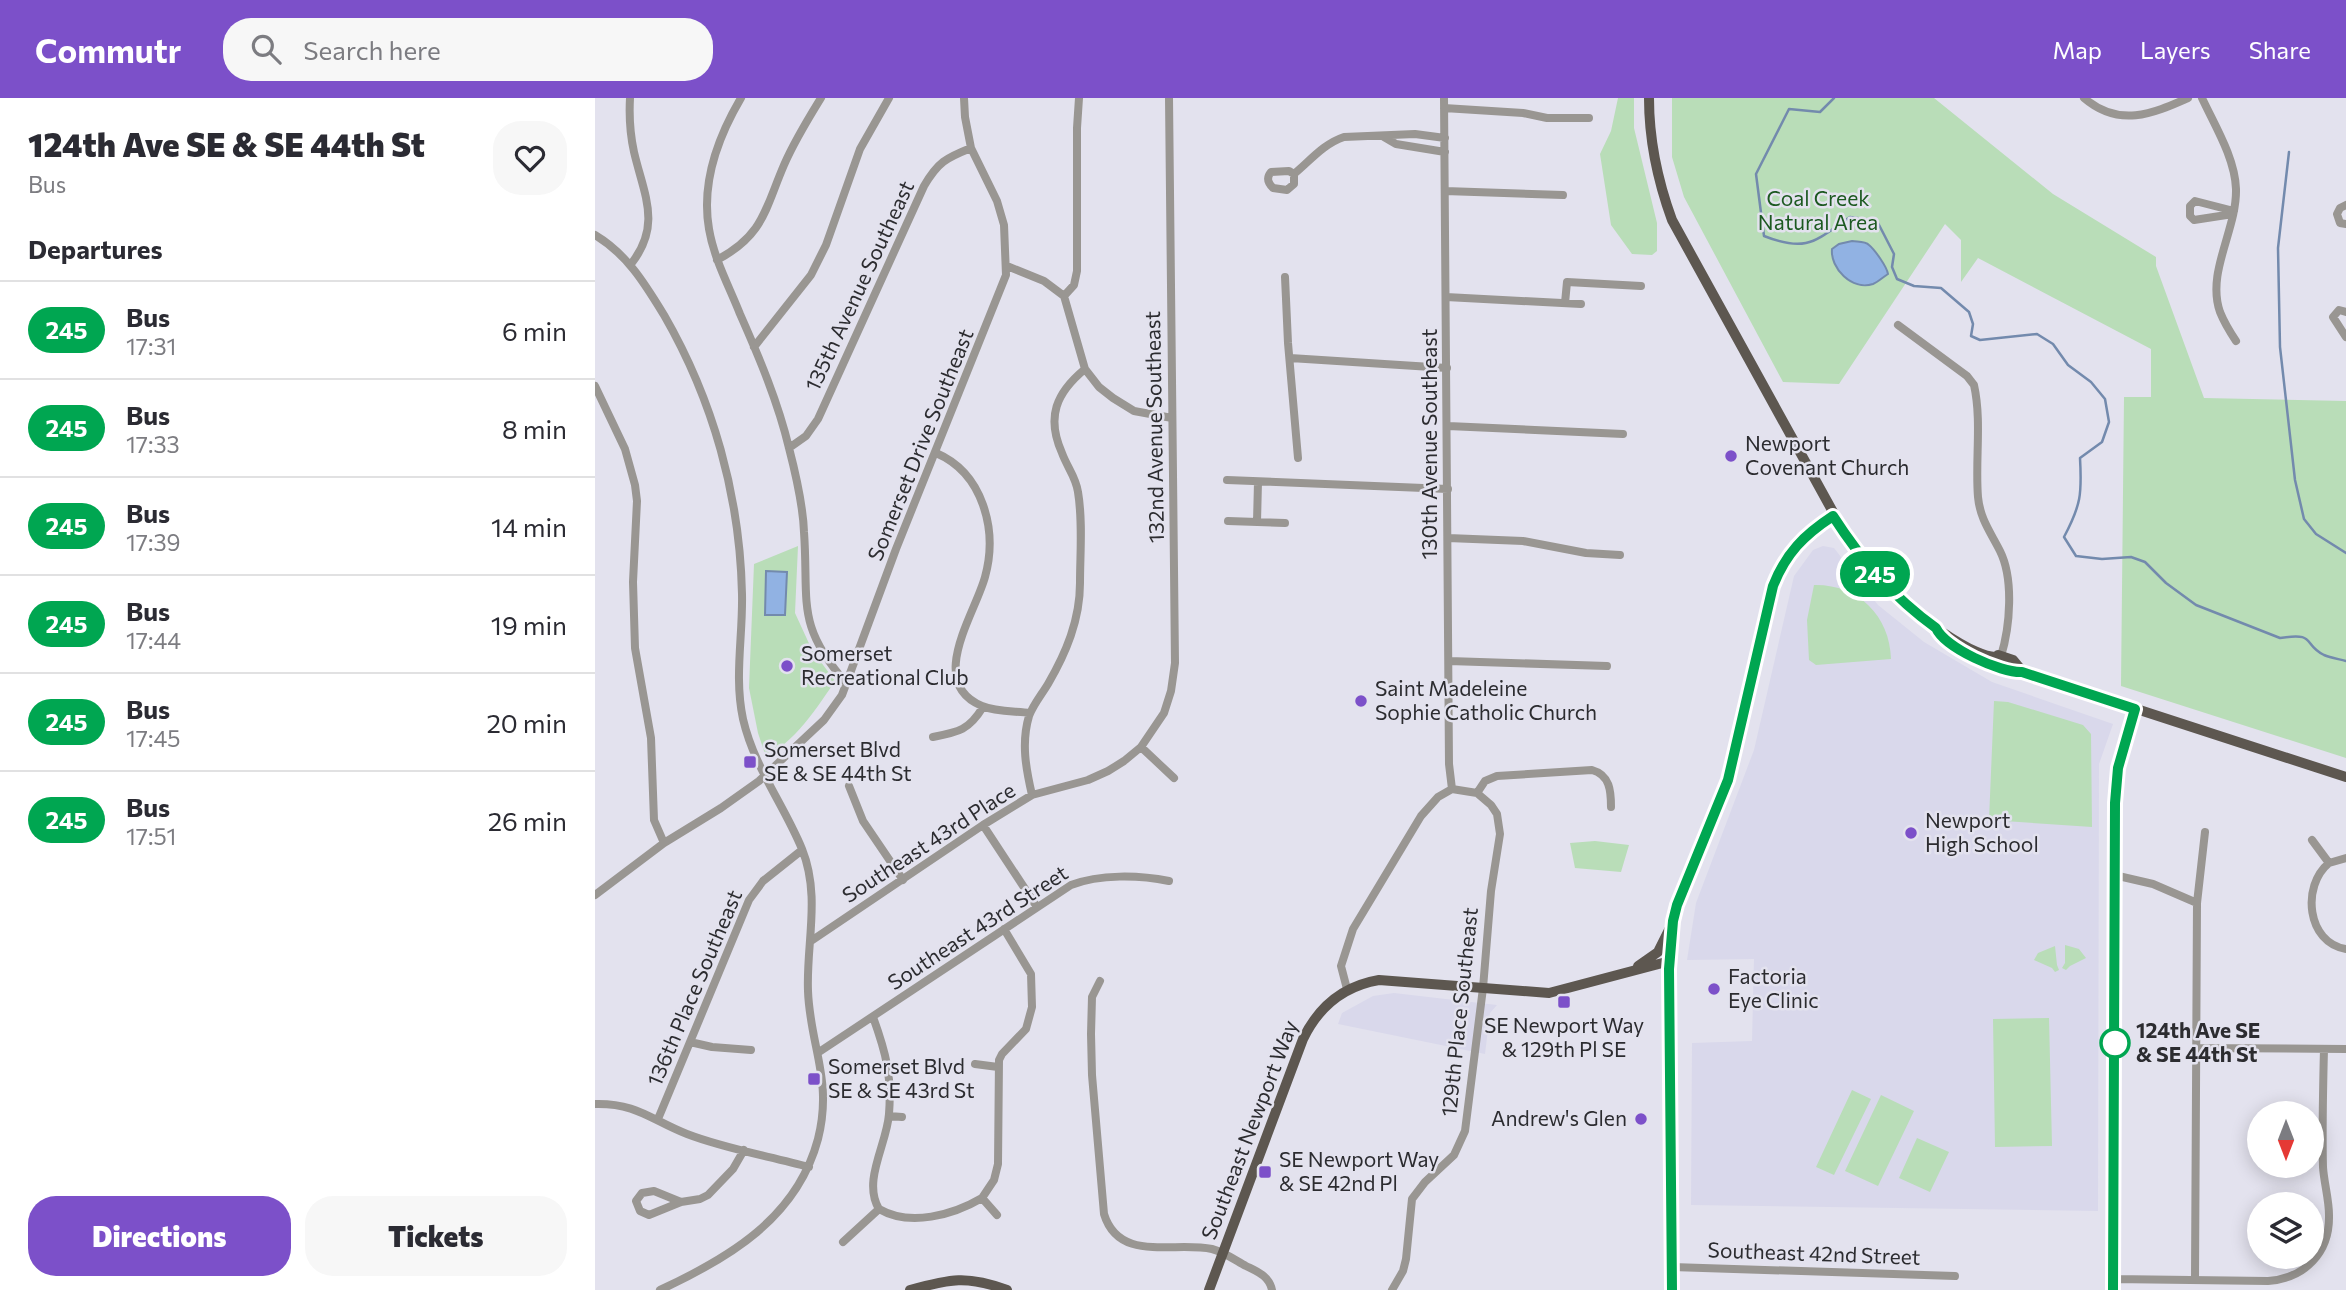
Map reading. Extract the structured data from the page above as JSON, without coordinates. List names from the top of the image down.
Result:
{
  "streets": {
    "main road": ["Southeast Newport Way"],
    "street": [
      "135th Avenue Southeast",
      "132nd Avenue Southeast",
      "130th Avenue Southeast",
      "Somerset Drive Southeast",
      "Southeast 43rd Place",
      "Southeast 43rd Street",
      "136th Place Southeast",
      "129th Place Southeast",
      "Southeast 42nd Street"
    ]
  },
  "crossings": [
    ["135th Avenue Southeast", "Somerset Drive Southeast"],
    ["132nd Avenue Southeast", "Southeast 43rd Place"],
    ["129th Place Southeast", "Southeast Newport Way"]
  ],
  "parks": ["Coal Creek Natural Area"],
  "places": {
    "other": [
      "Newport Covenant Church",
      "Somerset Recreational Club",
      "Saint Madeleine Sophie Catholic Church",
      "Newport High School",
      "Factoria Eye Clinic",
      "124th Ave SE & SE 44th St",
      "Andrew's Glen"
    ],
    "transit": [
      "Somerset Blvd SE & SE 44th St",
      "SE Newport Way & 129th Pl SE",
      "Somerset Blvd SE & SE 43rd St",
      "SE Newport Way & SE 42nd Pl"
    ]
  },
  "lines": ["bus line 245"],
  "north": "bottom",
  "page": {
    "header": "Commutr",
    "search": "Search here",
    "nav": ["Map", "Layers", "Share"],
    "heading": [
      ["124th Ave SE & SE 44th St", "Bus"],
      "Departures"
    ],
    "on_map": "245",
    "list": [
      {
        "mark": "245",
        "name": "Bus",
        "note": "17:31",
        "value": "6 min"
      },
      {
        "mark": "245",
        "name": "Bus",
        "note": "17:33",
        "value": "8 min"
      },
      {
        "mark": "245",
        "name": "Bus",
        "note": "17:39",
        "value": "14 min"
      },
      {
        "mark": "245",
        "name": "Bus",
        "note": "17:44",
        "value": "19 min"
      },
      {
        "mark": "245",
        "name": "Bus",
        "note": "17:45",
        "value": "20 min"
      },
      {
        "mark": "245",
        "name": "Bus",
        "note": "17:51",
        "value": "26 min"
      }
    ],
    "buttons": ["Directions", "Tickets"]
  }
}
